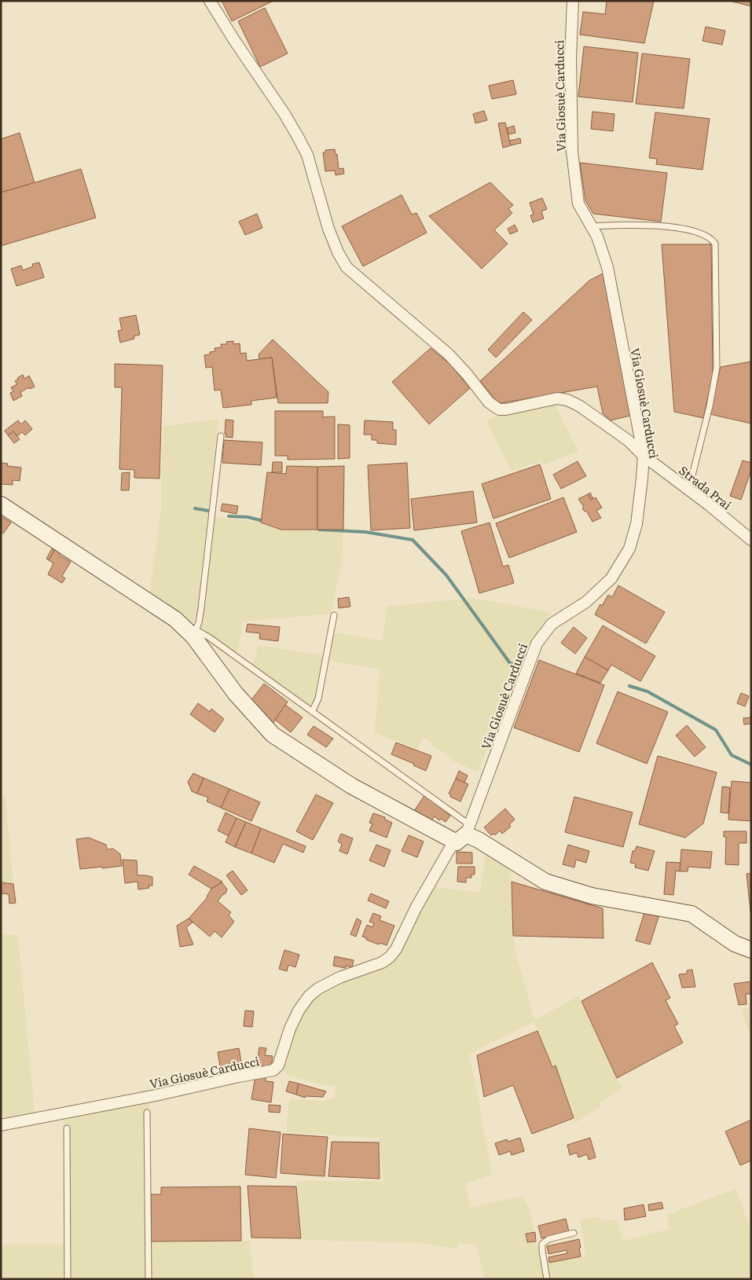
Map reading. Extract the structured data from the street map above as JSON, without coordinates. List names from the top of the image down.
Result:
{
  "streets": {
    "street": ["Via Giosuè Carducci", "Strada Prai"]
  },
  "crossings": [
    ["Via Giosuè Carducci", "Strada Prai"]
  ]
}
